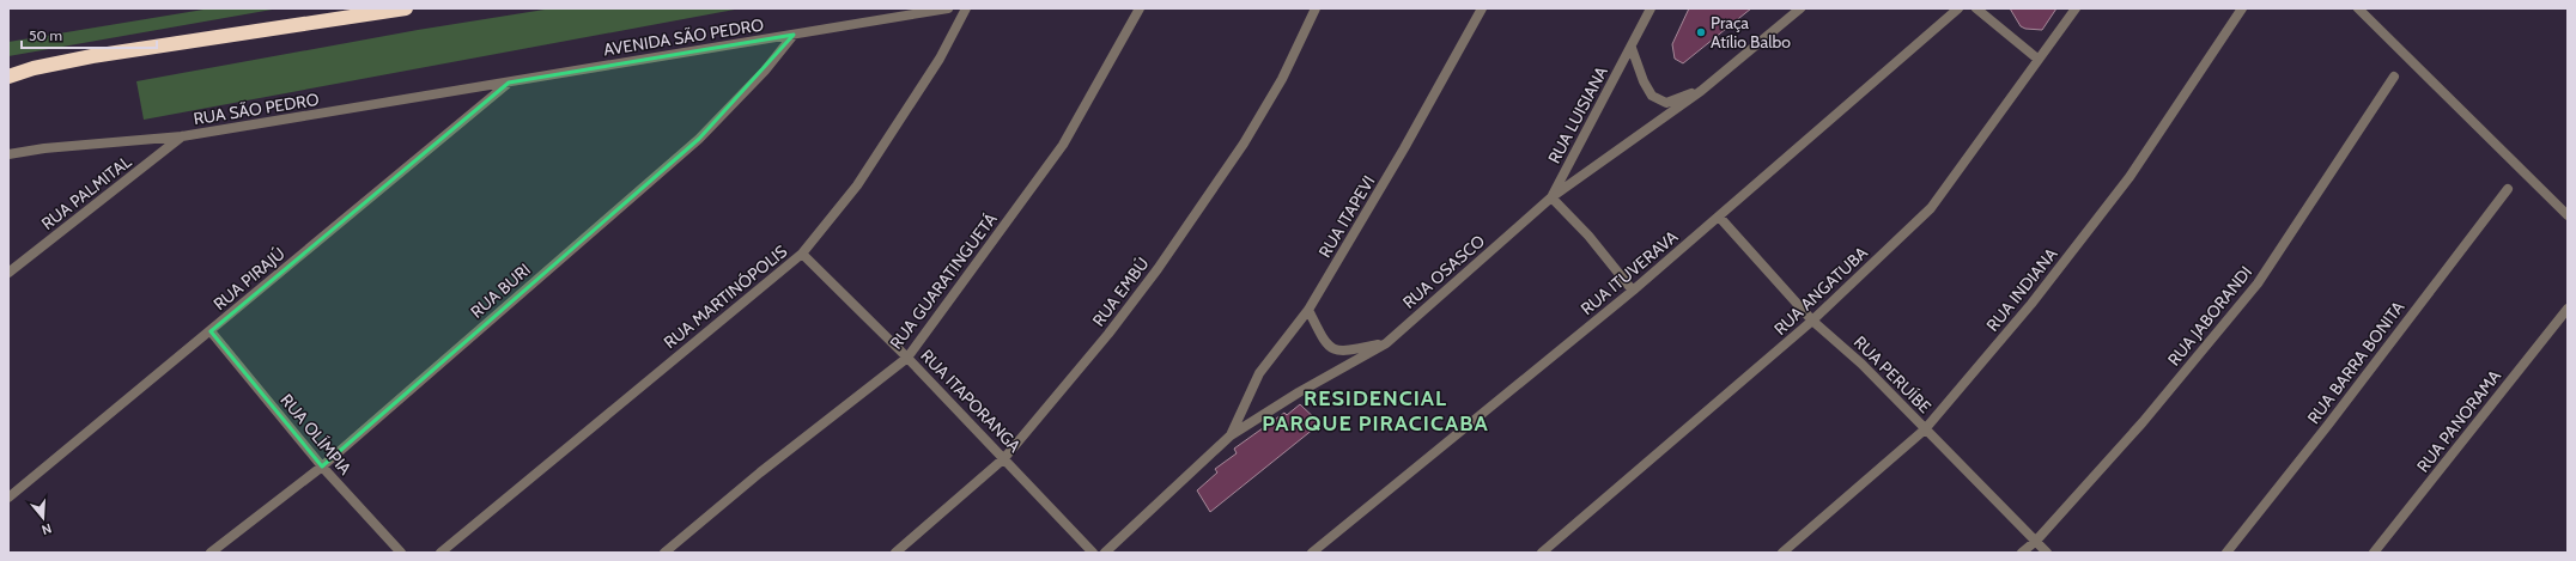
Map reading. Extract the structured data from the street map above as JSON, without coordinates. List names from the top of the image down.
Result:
{
  "streets": {
    "street": [
      "AVENIDA SÃO PEDRO",
      "RUA SÃO PEDRO",
      "RUA LUISIANA",
      "RUA PALMITAL",
      "RUA ITAPEVI",
      "RUA OSASCO",
      "RUA ITUVERAVA",
      "RUA PIRAJÚ",
      "RUA GUARATINGUETÁ",
      "RUA INDIANA",
      "RUA BURI",
      "RUA ANGATUBA",
      "RUA EMBÚ",
      "RUA MARTINÓPOLIS",
      "RUA JABORANDI",
      "RUA BARRA BONITA",
      "RUA PERUÍBE",
      "RUA ITAPORANGA",
      "RUA PANORAMA",
      "RUA OLÍMPIA"
    ]
  },
  "crossings": [
    ["AVENIDA SÃO PEDRO", "RUA SÃO PEDRO"],
    ["AVENIDA SÃO PEDRO", "RUA PIRAJÚ"],
    ["AVENIDA SÃO PEDRO", "RUA BURI"],
    ["RUA SÃO PEDRO", "RUA PALMITAL"],
    ["RUA SÃO PEDRO", "RUA PIRAJÚ"],
    ["RUA LUISIANA", "RUA OSASCO"],
    ["RUA ITAPEVI", "RUA OSASCO"],
    ["RUA ITUVERAVA", "RUA PERUÍBE"],
    ["RUA PIRAJÚ", "RUA OLÍMPIA"],
    ["RUA GUARATINGUETÁ", "RUA ITAPORANGA"],
    ["RUA INDIANA", "RUA PERUÍBE"],
    ["RUA BURI", "RUA OLÍMPIA"],
    ["RUA ANGATUBA", "RUA PERUÍBE"],
    ["RUA EMBÚ", "RUA ITAPORANGA"],
    ["RUA MARTINÓPOLIS", "RUA ITAPORANGA"],
    ["RUA JABORANDI", "RUA PERUÍBE"]
  ],
  "districts": ["RESIDENCIAL PARQUE PIRACICABA"],
  "places": ["Praça Atílio Balbo"],
  "scale_bar": "50 m",
  "north": "bottom"
}
